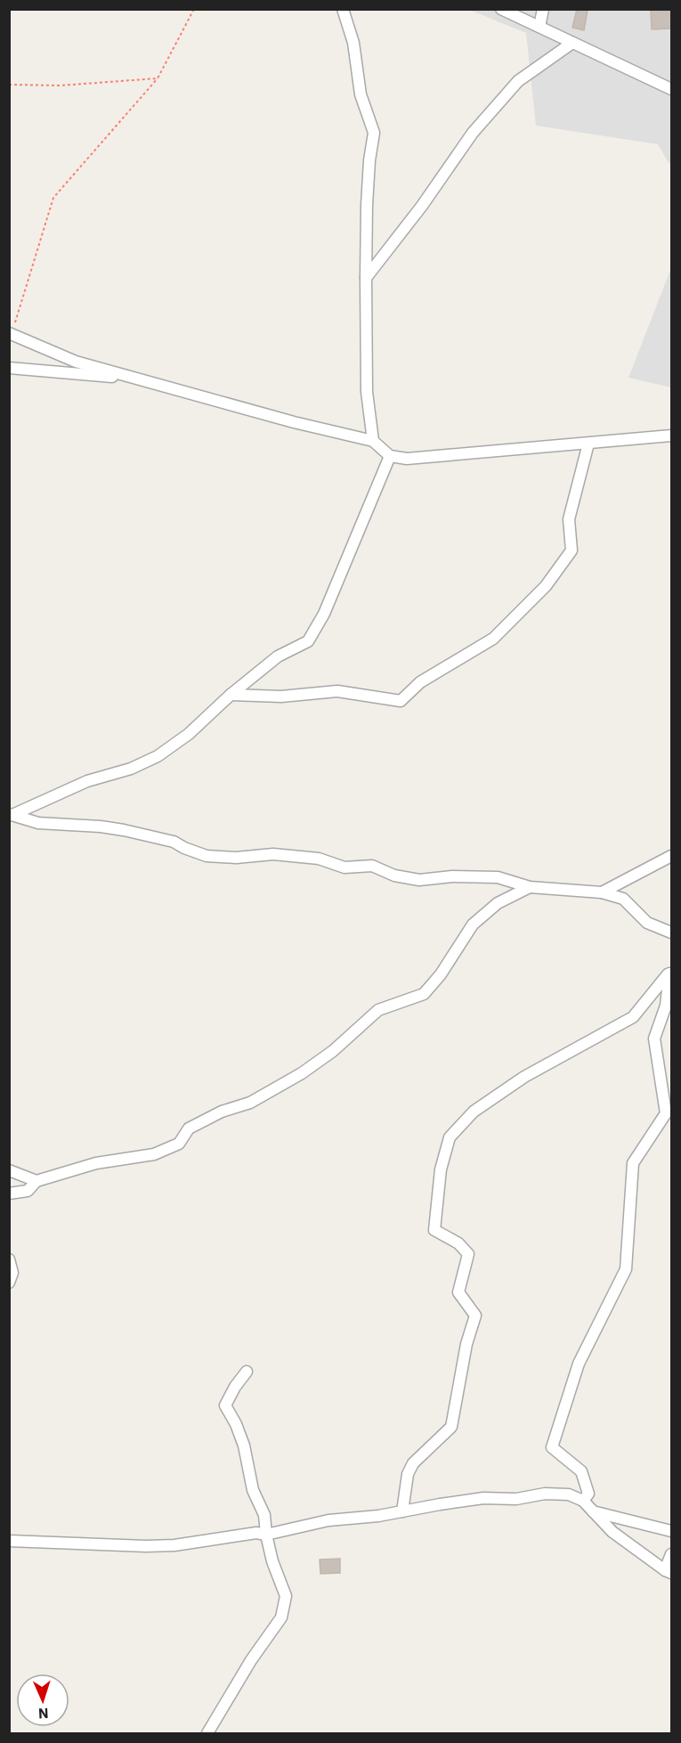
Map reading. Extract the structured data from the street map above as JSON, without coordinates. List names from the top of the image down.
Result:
{
  "north": "bottom"
}
